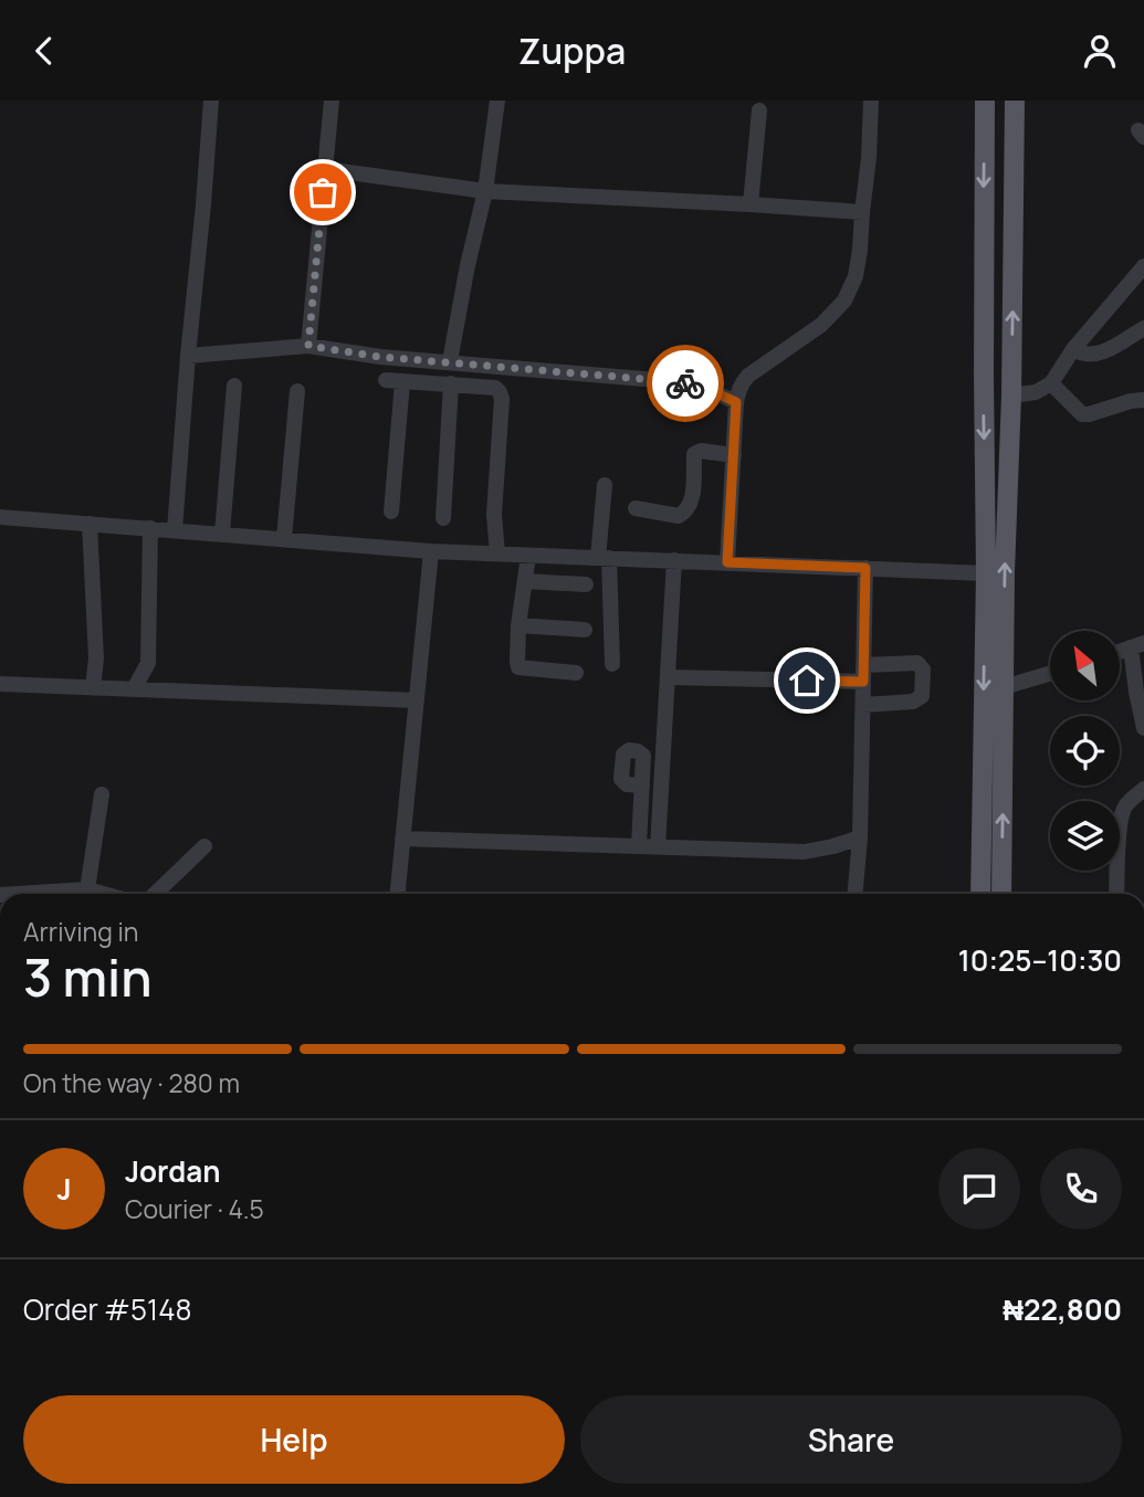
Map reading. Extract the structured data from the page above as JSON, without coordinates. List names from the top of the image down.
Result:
{
  "north": "top left",
  "page": {
    "header": "Zuppa",
    "heading": ["3 min", "Arriving in", "10:25–10:30"],
    "panel": [
      "Jordan",
      "Courier · 4.5",
      "Order #5148",
      "₦22,800"
    ],
    "bar": "On the way · 280 m",
    "round": "J",
    "buttons": ["Help", "Share"]
  }
}
